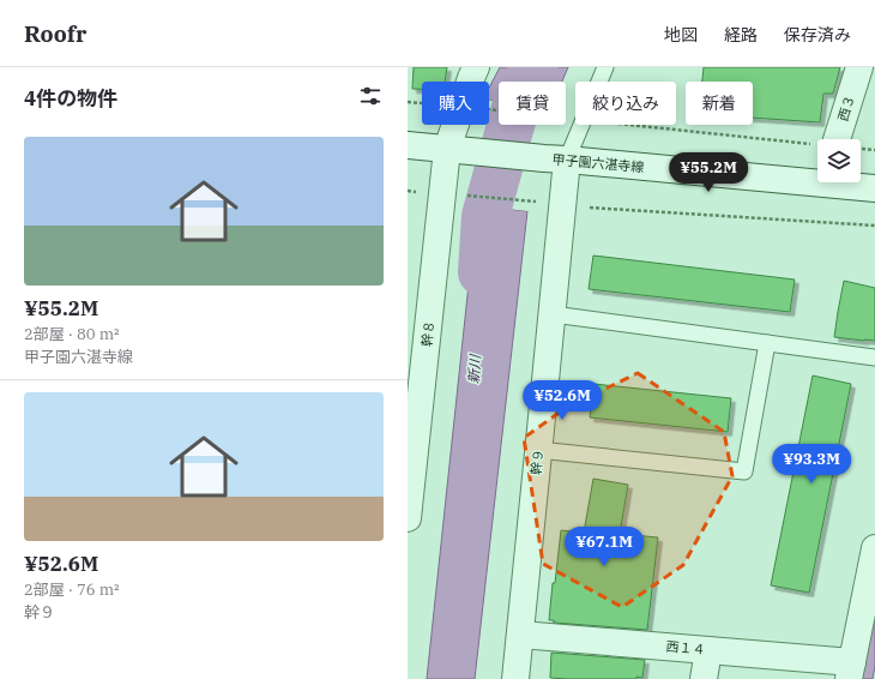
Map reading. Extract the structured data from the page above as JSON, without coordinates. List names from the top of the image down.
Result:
{
  "streets": {
    "street": [
      "西３",
      "甲子園六湛寺線",
      "幹８",
      "幹９",
      "西１４"
    ]
  },
  "crossings": [
    ["甲子園六湛寺線", "幹８"],
    ["甲子園六湛寺線", "幹９"],
    ["幹９", "西１４"]
  ],
  "water": ["新川"],
  "page": {
    "header": "Roofr",
    "nav": ["地図", "経路", "保存済み"],
    "heading": "4件の物件",
    "chip": [
      "購入",
      "賃貸",
      "絞り込み",
      "新着"
    ],
    "list": [
      {
        "name": "¥55.2M",
        "note": "2部屋 · 80 m² · 甲子園六湛寺線"
      },
      {
        "name": "¥52.6M",
        "note": "2部屋 · 76 m² · 幹９"
      }
    ],
    "price": [
      "¥55.2M",
      "¥52.6M",
      "¥93.3M",
      "¥67.1M"
    ]
  }
}
